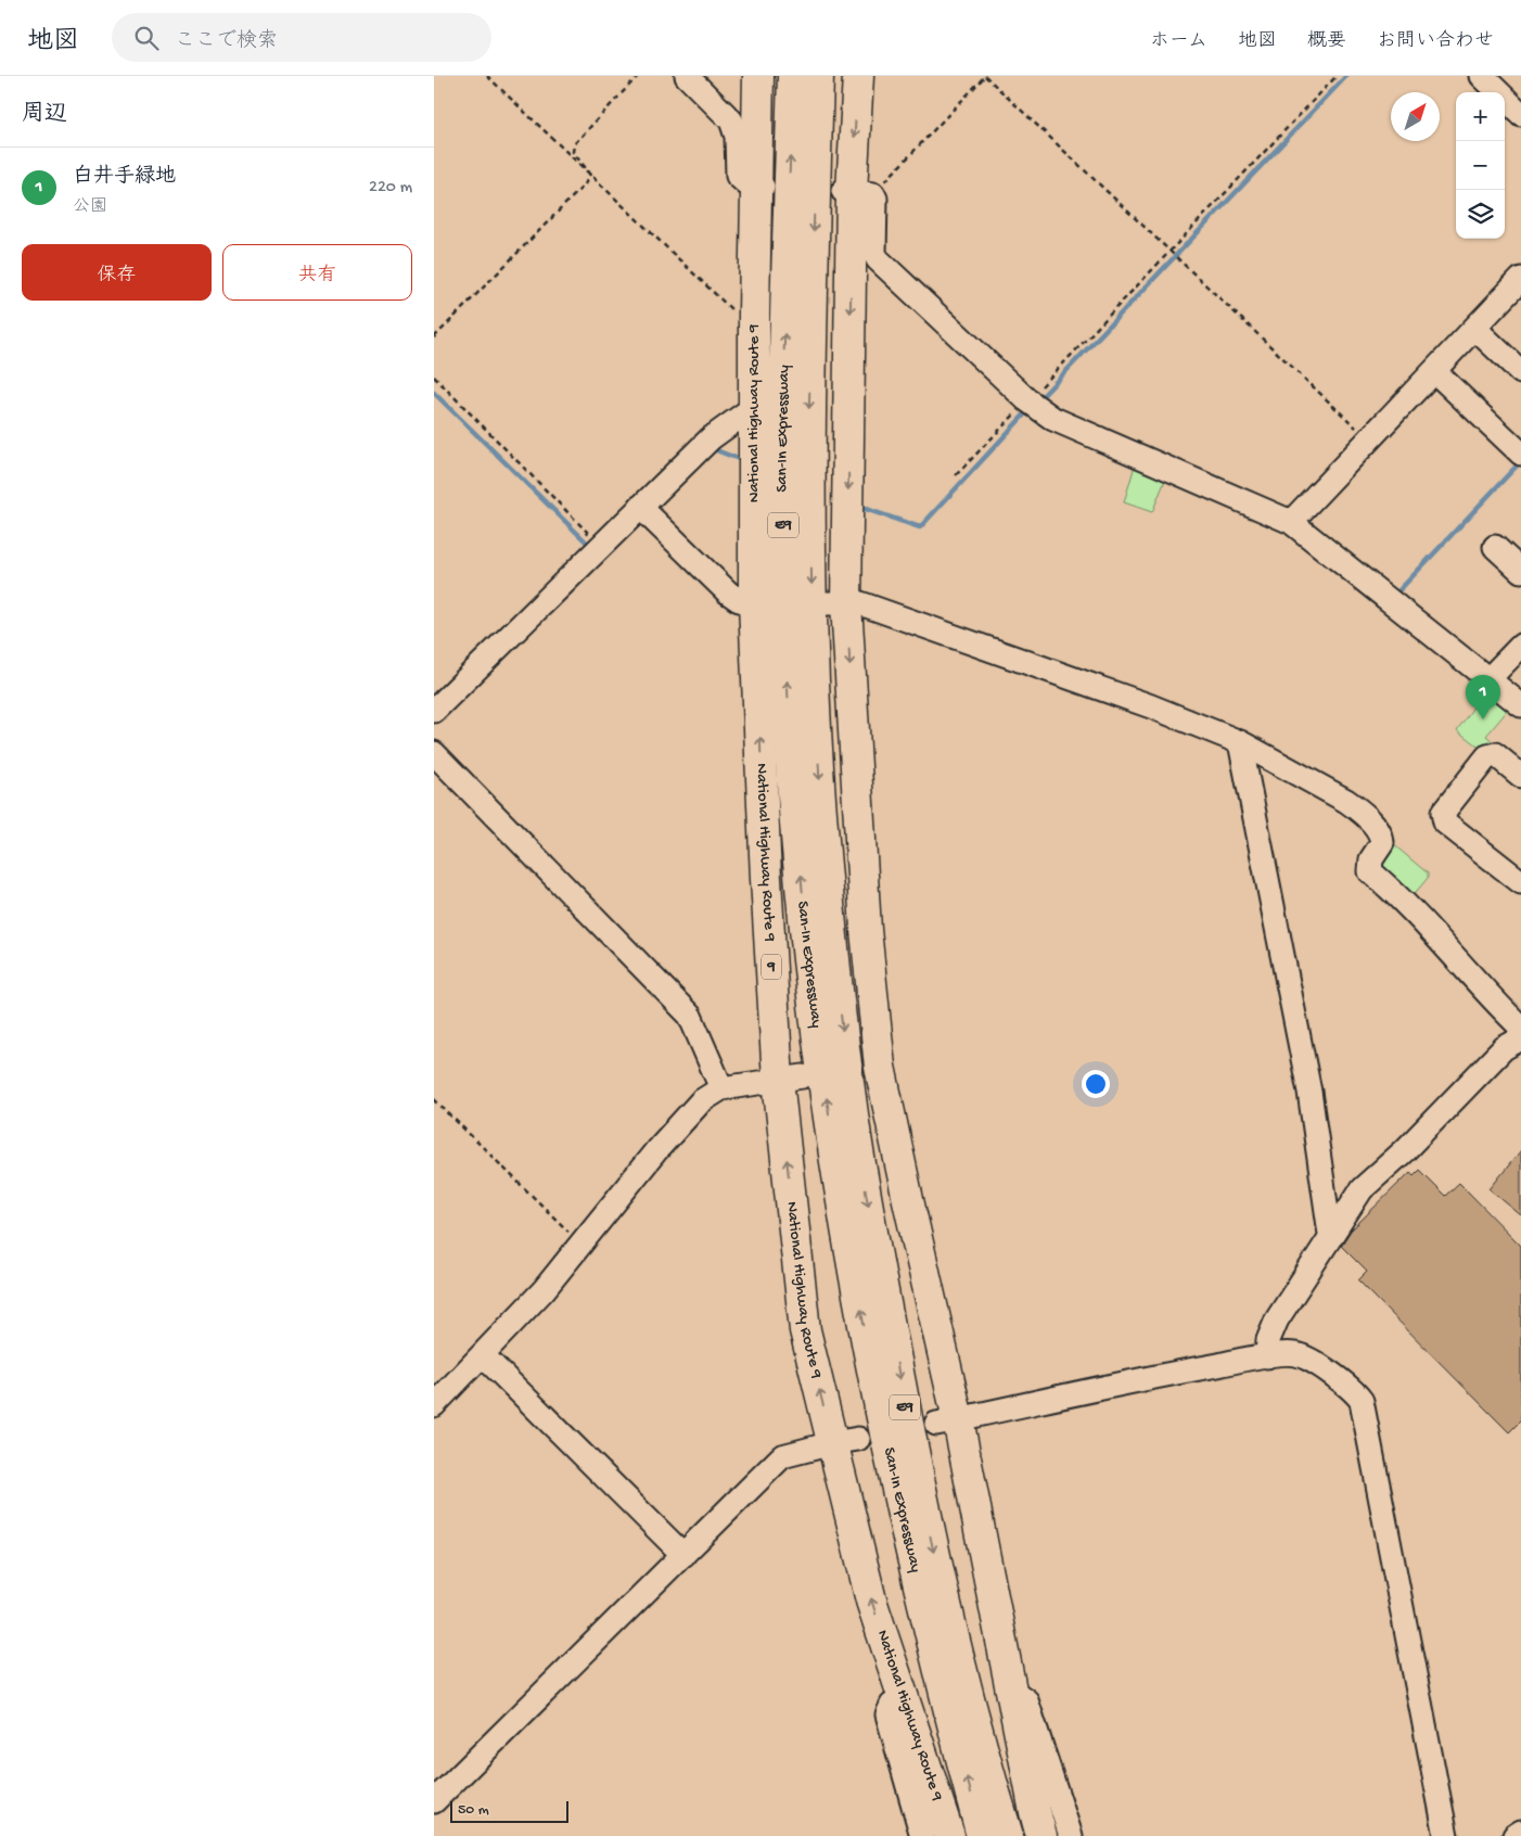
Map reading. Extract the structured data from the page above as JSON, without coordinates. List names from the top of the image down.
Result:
{
  "streets": {
    "highway": [
      "National Highway Route 9",
      "San-In Expressway",
      "E9",
      "9"
    ]
  },
  "scale_bar": "50 m",
  "north": "top right",
  "page": {
    "header": "地図",
    "search": "ここで検索",
    "nav": [
      "ホーム",
      "地図",
      "概要",
      "お問い合わせ"
    ],
    "heading": "周辺",
    "map_buttons": ["+", "−"],
    "list": [
      {
        "mark": "1",
        "name": "白井手緑地",
        "note": "公園",
        "value": "220 m"
      }
    ],
    "buttons": ["保存", "共有"],
    "pins": "1",
    "scale": "50 m"
  }
}
